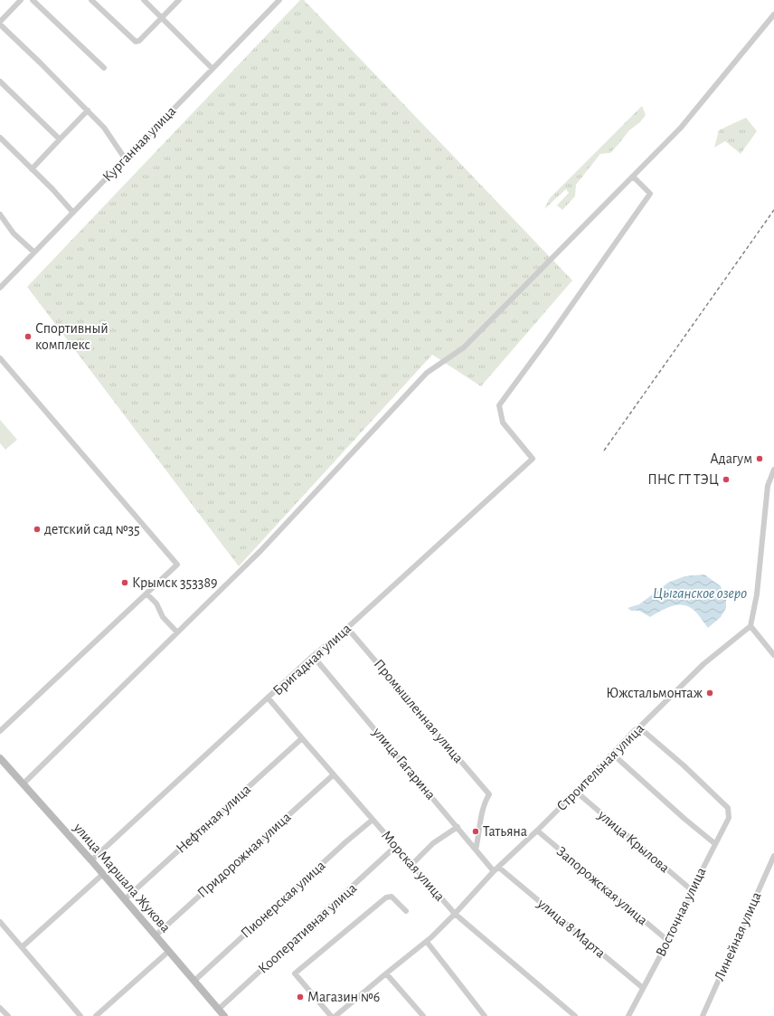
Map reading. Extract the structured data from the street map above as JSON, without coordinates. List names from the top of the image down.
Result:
{
  "streets": {
    "main road": ["улица Маршала Жукова"],
    "street": [
      "Курганная улица",
      "Бригадная улица",
      "Промышленная улица",
      "улица Гагарина",
      "Строительная улица",
      "Нефтяная улица",
      "улица Крылова",
      "Придорожная улица",
      "Морская улица",
      "Запорожская улица",
      "Пионерская улица",
      "Восточная улица",
      "Кооперативная улица",
      "улица 8 Марта",
      "Линейная улица"
    ]
  },
  "crossings": [
    ["Бригадная улица", "Промышленная улица"],
    ["Бригадная улица", "улица Гагарина"],
    ["Бригадная улица", "Морская улица"],
    ["Бригадная улица", "улица Маршала Жукова"],
    ["Промышленная улица", "улица Гагарина"],
    ["улица Гагарина", "Строительная улица"],
    ["улица Гагарина", "улица 8 Марта"],
    ["Строительная улица", "улица Крылова"],
    ["Строительная улица", "Морская улица"],
    ["Строительная улица", "Запорожская улица"],
    ["Строительная улица", "Восточная улица"],
    ["Строительная улица", "улица 8 Марта"],
    ["Нефтяная улица", "Морская улица"],
    ["Нефтяная улица", "улица Маршала Жукова"],
    ["улица Крылова", "Восточная улица"],
    ["Придорожная улица", "Морская улица"],
    ["Придорожная улица", "улица Маршала Жукова"],
    ["Морская улица", "Пионерская улица"],
    ["Морская улица", "Кооперативная улица"],
    ["улица Маршала Жукова", "Пионерская улица"],
    ["улица Маршала Жукова", "Кооперативная улица"],
    ["Запорожская улица", "Восточная улица"],
    ["Восточная улица", "улица 8 Марта"]
  ],
  "water": ["Цыганское озеро"],
  "places": [
    "Спортивный комплекс",
    "Адагум",
    "ПНС ГТ ТЭЦ",
    "детский сад №35",
    "Крымск 353389",
    "Южстальмонтаж",
    "Татьяна",
    "Магазин №6"
  ]
}
